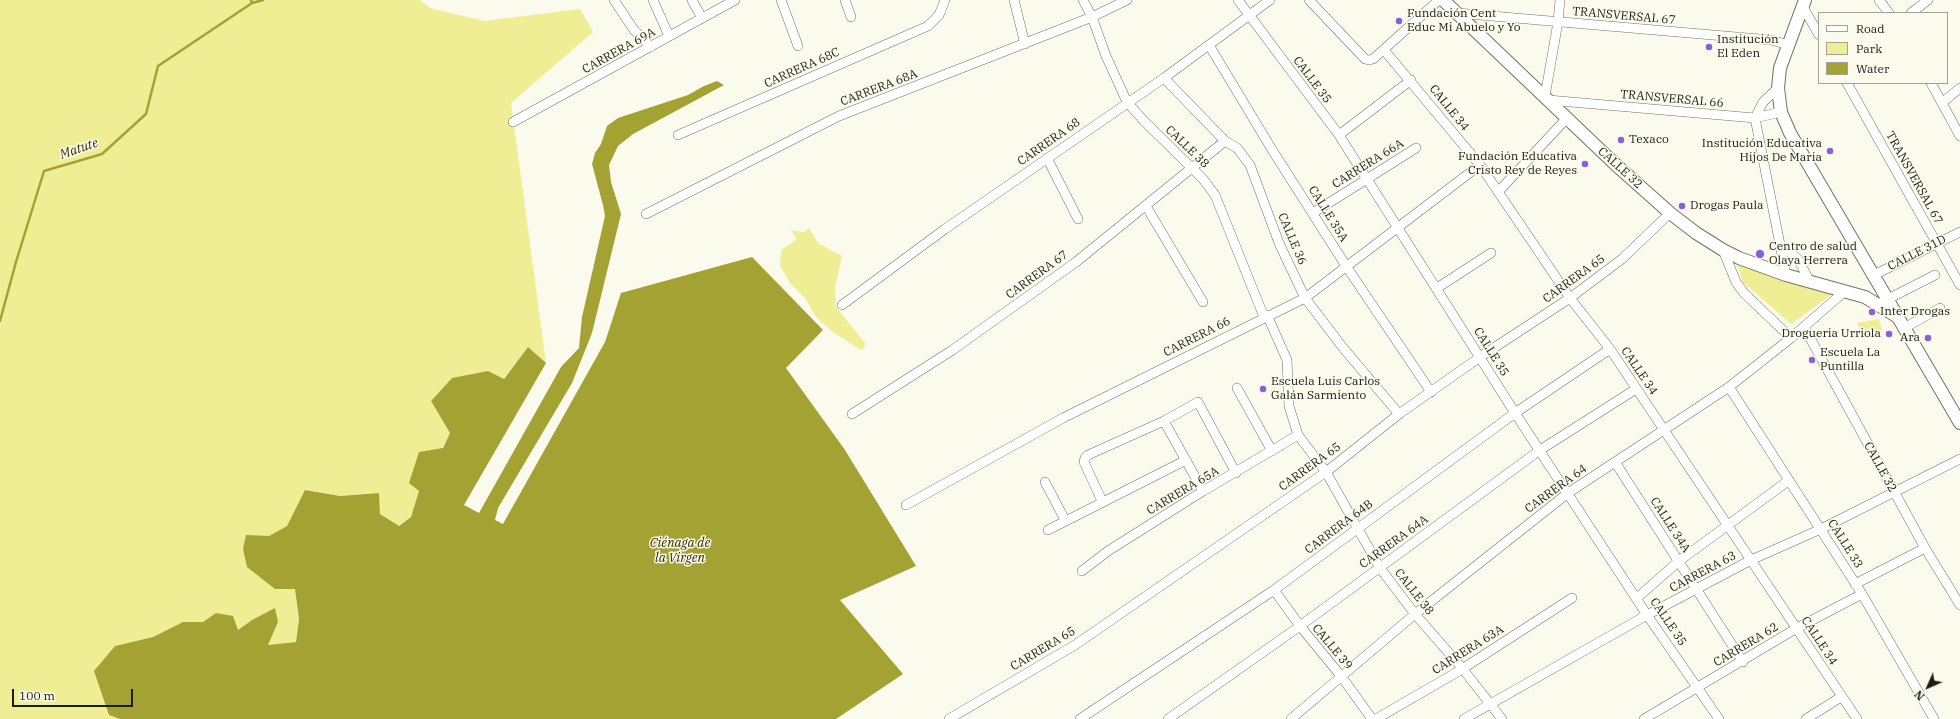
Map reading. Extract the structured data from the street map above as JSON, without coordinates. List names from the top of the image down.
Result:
{
  "streets": {
    "street": [
      "TRANSVERSAL 67",
      "CARRERA 69A",
      "CARRERA 68C",
      "CALLE 35",
      "CARRERA 68A",
      "TRANSVERSAL 66",
      "CALLE 34",
      "CARRERA 68",
      "CALLE 38",
      "CARRERA 66A",
      "CALLE 32",
      "CALLE 35A",
      "CALLE 36",
      "CALLE 31D",
      "CARRERA 67",
      "CARRERA 65",
      "CARRERA 66",
      "CARRERA 64",
      "CARRERA 65A",
      "CALLE 34A",
      "CARRERA 64B",
      "CARRERA 64A",
      "CALLE 33",
      "CARRERA 63",
      "CARRERA 62",
      "CALLE 39",
      "CARRERA 63A"
    ]
  },
  "crossings": [
    ["TRANSVERSAL 67", "CALLE 32"],
    ["TRANSVERSAL 67", "CALLE 31D"],
    ["CALLE 35", "CARRERA 68"],
    ["CALLE 35", "CARRERA 66A"],
    ["CALLE 35", "CARRERA 65"],
    ["CALLE 35", "CARRERA 66"],
    ["CALLE 35", "CARRERA 64"],
    ["CALLE 35", "CARRERA 64B"],
    ["CALLE 35", "CARRERA 64A"],
    ["CALLE 35", "CARRERA 63"],
    ["CALLE 35", "CARRERA 62"],
    ["CARRERA 68A", "CALLE 38"],
    ["TRANSVERSAL 66", "CALLE 32"],
    ["TRANSVERSAL 66", "CALLE 31D"],
    ["CALLE 34", "CARRERA 65"],
    ["CALLE 34", "CARRERA 66"],
    ["CALLE 34", "CARRERA 64"],
    ["CALLE 34", "CARRERA 64B"],
    ["CALLE 34", "CARRERA 64A"],
    ["CALLE 34", "CARRERA 63"],
    ["CALLE 34", "CARRERA 62"],
    ["CARRERA 68", "CALLE 38"],
    ["CARRERA 68", "CALLE 35A"],
    ["CARRERA 68", "CALLE 36"],
    ["CALLE 38", "CARRERA 67"],
    ["CALLE 38", "CARRERA 65"],
    ["CALLE 38", "CARRERA 66"],
    ["CALLE 38", "CARRERA 64"],
    ["CALLE 38", "CARRERA 65A"],
    ["CALLE 38", "CARRERA 64B"],
    ["CALLE 38", "CARRERA 64A"],
    ["CALLE 38", "CARRERA 63"],
    ["CALLE 38", "CARRERA 63A"],
    ["CARRERA 66A", "CALLE 35A"],
    ["CALLE 32", "CALLE 31D"],
    ["CALLE 32", "CARRERA 65"],
    ["CALLE 32", "CARRERA 64"],
    ["CALLE 32", "CARRERA 63"],
    ["CALLE 35A", "CARRERA 65"],
    ["CALLE 35A", "CARRERA 66"],
    ["CALLE 36", "CARRERA 67"],
    ["CALLE 36", "CARRERA 65"],
    ["CALLE 36", "CARRERA 66"],
    ["CARRERA 64", "CALLE 34A"],
    ["CARRERA 64", "CALLE 33"],
    ["CARRERA 64", "CALLE 39"],
    ["CALLE 34A", "CARRERA 63"],
    ["CALLE 34A", "CARRERA 62"],
    ["CARRERA 64B", "CALLE 39"],
    ["CARRERA 64A", "CALLE 39"],
    ["CALLE 33", "CARRERA 63"],
    ["CALLE 33", "CARRERA 62"]
  ],
  "water": ["Matute", "Ciénaga de la Virgen"],
  "places": [
    "Fundación Cent Educ Mi Abuelo y Yo",
    "Institución El Eden",
    "Texaco",
    "Institución Educativa Hijos De Maria",
    "Fundación Educativa Cristo Rey de Reyes",
    "Drogas Paula",
    "Centro de salud Olaya Herrera",
    "Inter Drogas",
    "Drogueria Urriola",
    "Ara",
    "Escuela La Puntilla",
    "Escuela Luis Carlos Galán Sarmiento"
  ],
  "legend": ["Road", "Park", "Water"],
  "scale_bar": "100 m",
  "north": "bottom left"
}
